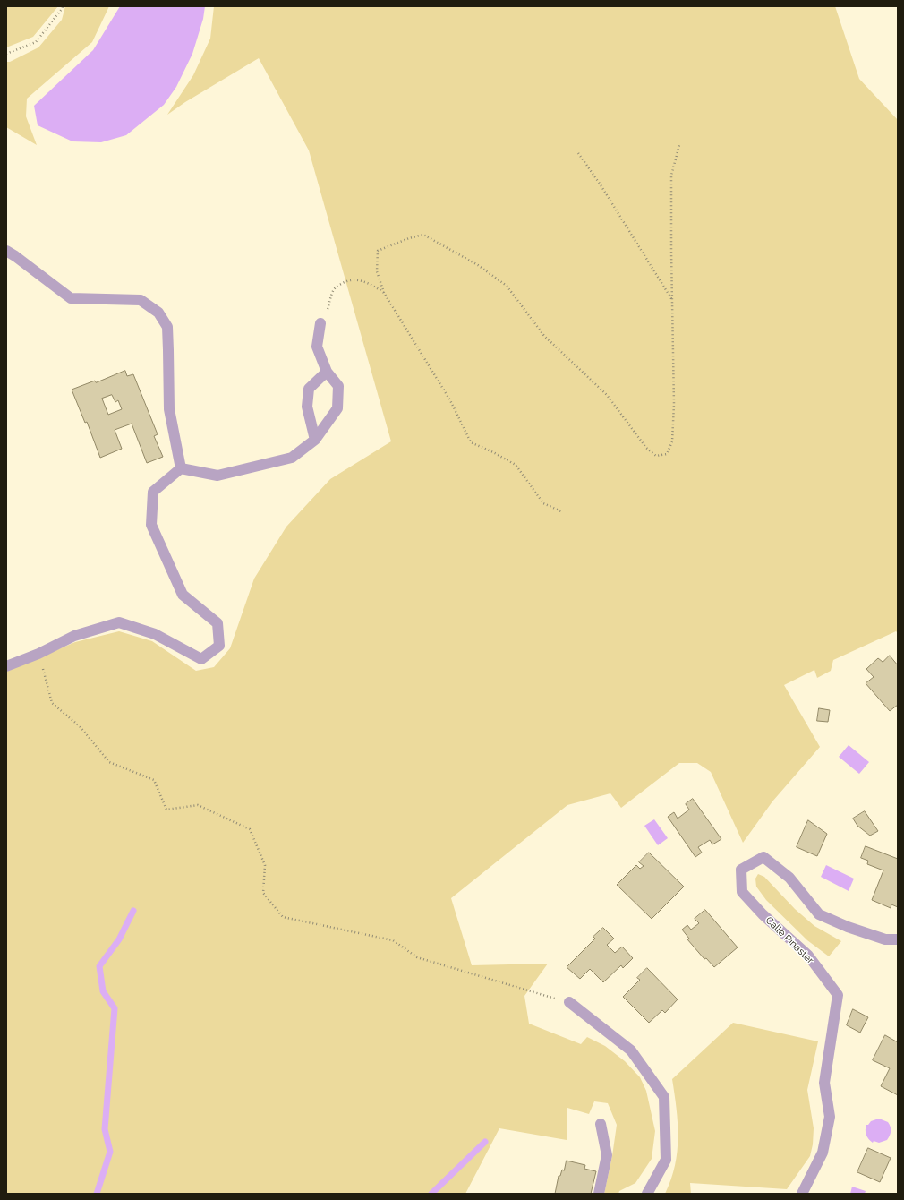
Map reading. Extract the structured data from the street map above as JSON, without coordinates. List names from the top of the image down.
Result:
{
  "streets": {
    "street": ["Calle Pinaster"]
  }
}
